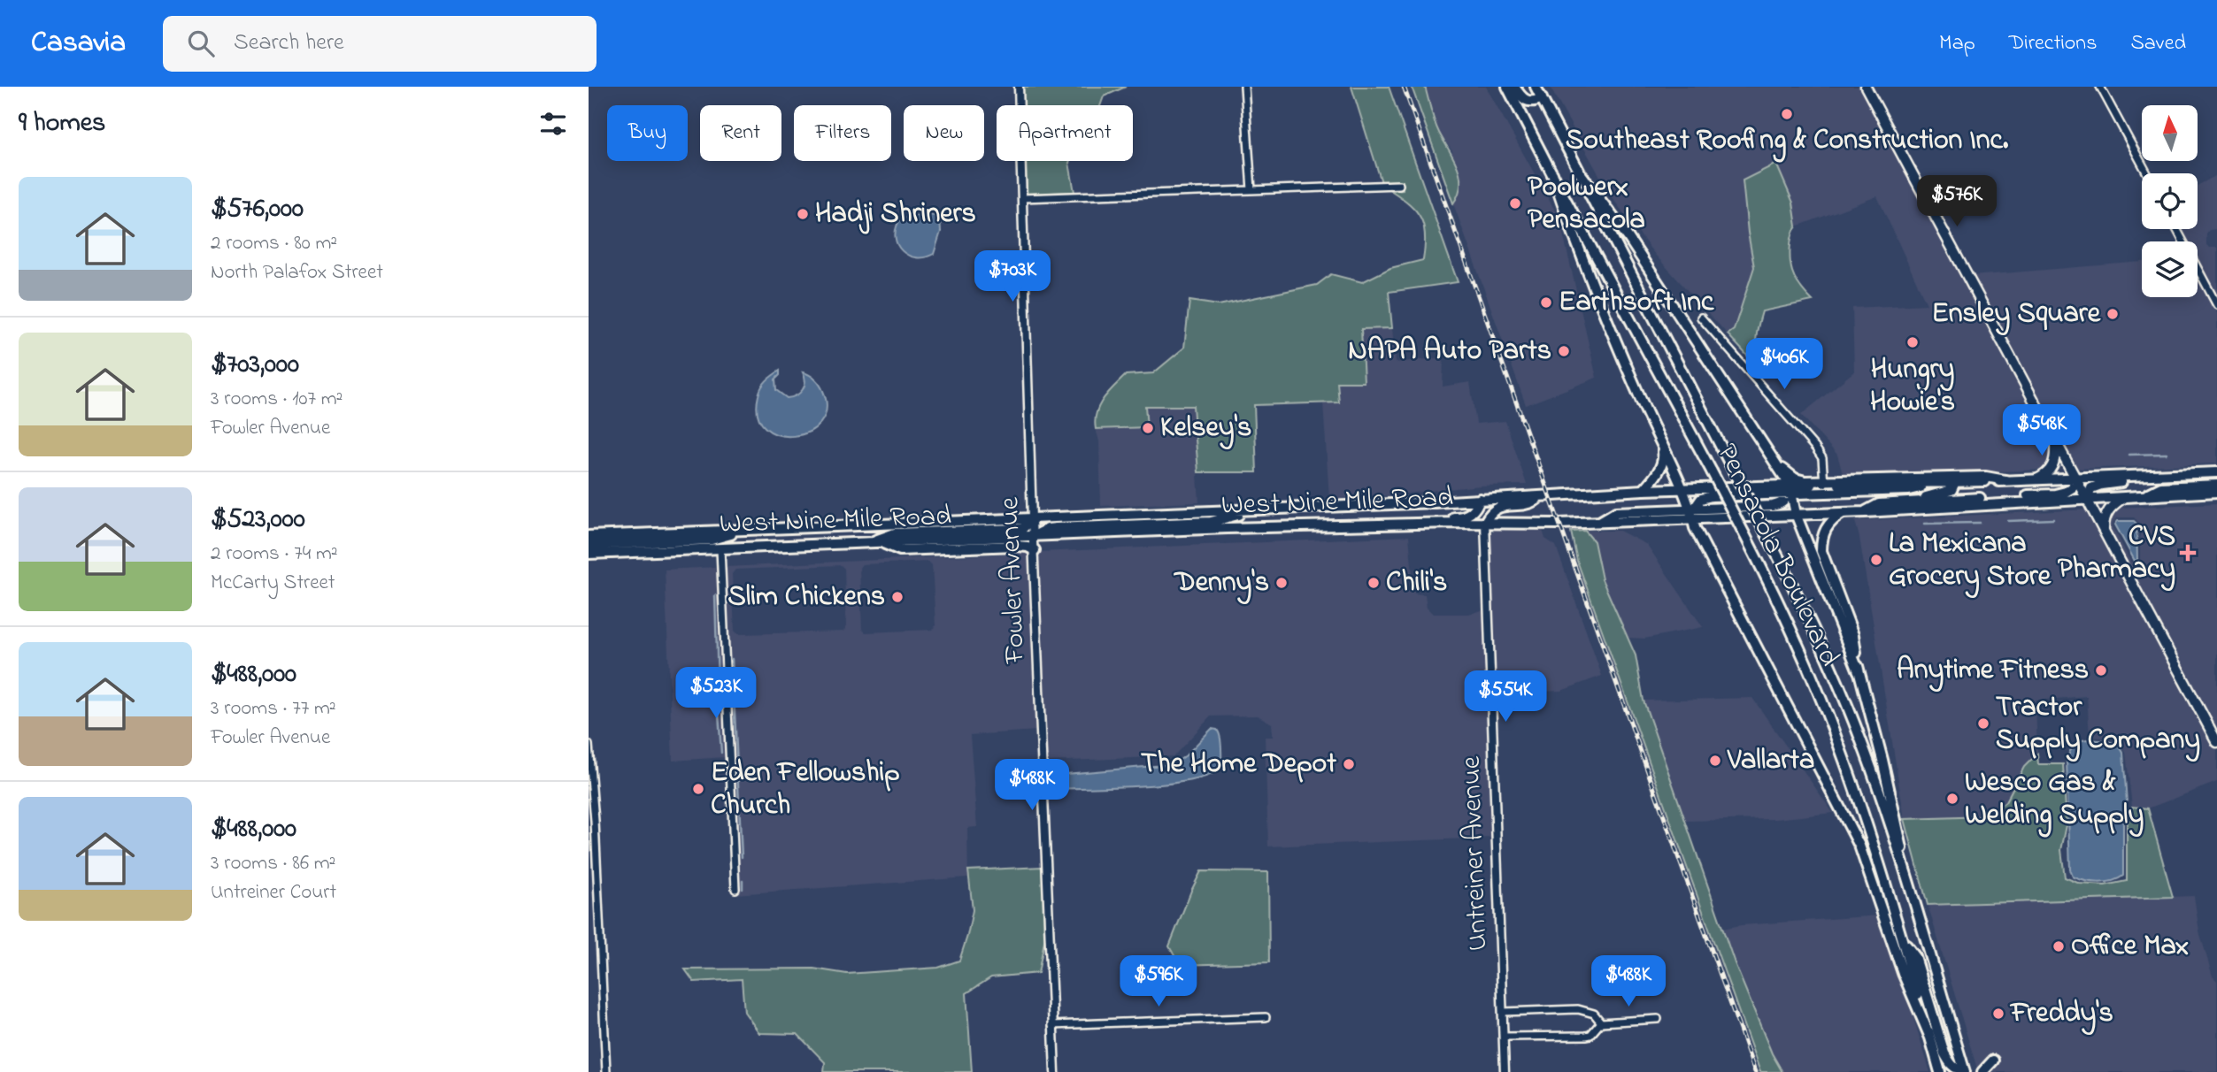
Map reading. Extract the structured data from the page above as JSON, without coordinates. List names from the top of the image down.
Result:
{
  "streets": {
    "main road": ["West Nine Mile Road", "Pensacola Boulevard"],
    "street": ["Fowler Avenue", "Untreiner Avenue"]
  },
  "crossings": [
    ["West Nine Mile Road", "Fowler Avenue"],
    ["West Nine Mile Road", "Untreiner Avenue"]
  ],
  "places": {
    "other": [
      "Southeast Roofing & Construction Inc.",
      "Poolwerx Pensacola",
      "Hadji Shriners",
      "Earthsoft Inc",
      "Ensley Square",
      "Hungry Howie's",
      "NAPA Auto Parts",
      "Kelsey's",
      "La Mexicana Grocery Store",
      "Denny's",
      "Chili's",
      "Slim Chickens",
      "Anytime Fitness",
      "Tractor Supply Company",
      "Vallarta",
      "The Home Depot",
      "Eden Fellowship Church",
      "Wesco Gas & Welding Supply",
      "Office Max",
      "Freddy's"
    ],
    "health": ["CVS Pharmacy"]
  },
  "north": "top",
  "page": {
    "header": "Casavia",
    "search": "Search here",
    "nav": ["Map", "Directions", "Saved"],
    "heading": "9 homes",
    "chip": [
      "Buy",
      "Rent",
      "Filters",
      "New",
      "Apartment"
    ],
    "list": [
      {
        "name": "$576,000",
        "note": "2 rooms · 80 m² · North Palafox Street"
      },
      {
        "name": "$703,000",
        "note": "3 rooms · 107 m² · Fowler Avenue"
      },
      {
        "name": "$523,000",
        "note": "2 rooms · 74 m² · McCarty Street"
      },
      {
        "name": "$488,000",
        "note": "3 rooms · 77 m² · Fowler Avenue"
      },
      {
        "name": "$488,000",
        "note": "3 rooms · 86 m² · Untreiner Court"
      }
    ],
    "price": [
      "$576K",
      "$703K",
      "$406K",
      "$548K",
      "$523K",
      "$554K",
      "$488K",
      "$596K",
      "$488K"
    ]
  }
}
